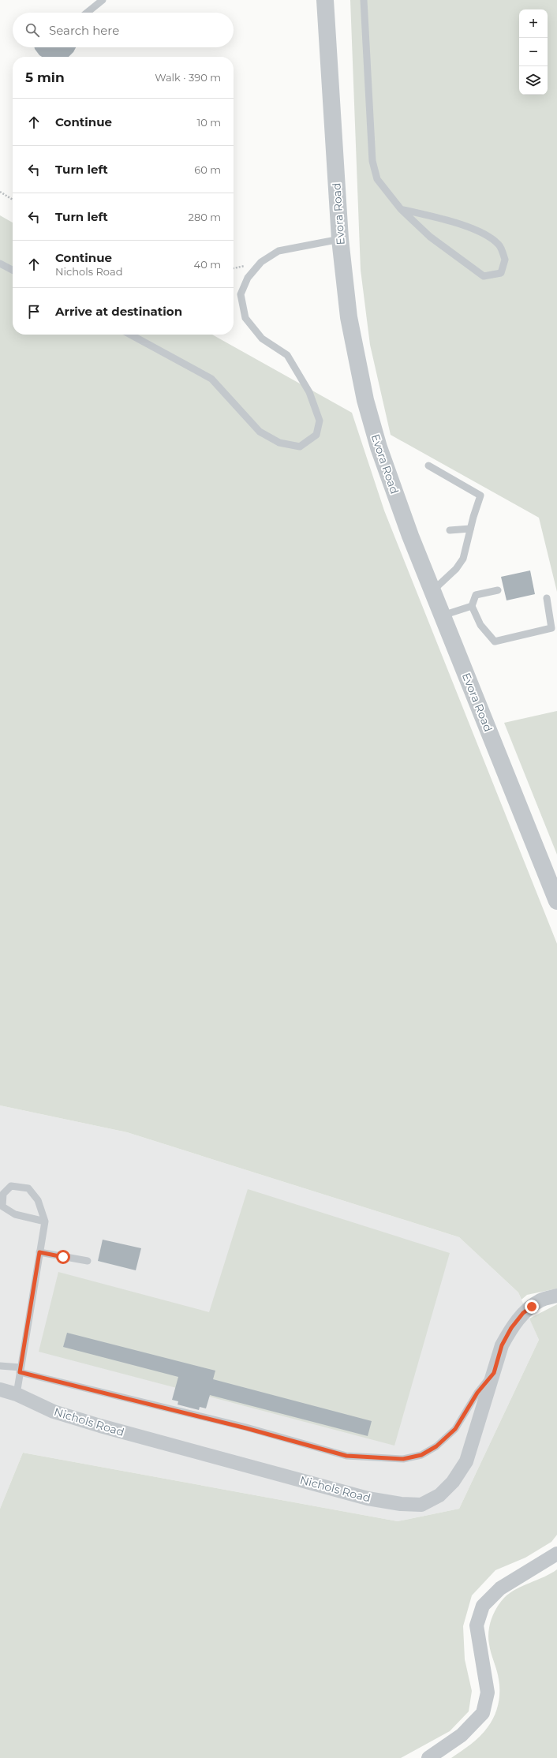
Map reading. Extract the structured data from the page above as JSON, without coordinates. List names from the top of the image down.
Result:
{
  "streets": {
    "street": ["Evora Road", "Nichols Road"]
  },
  "page": {
    "map_buttons": ["+", "−"],
    "search": "Search here",
    "heading": ["5 min", "Walk · 390 m"],
    "list": [
      ["Continue", "10 m"],
      ["Turn left", "60 m"],
      ["Turn left", "280 m"],
      ["Continue", "Nichols Road", "40 m"],
      "Arrive at destination"
    ]
  }
}
